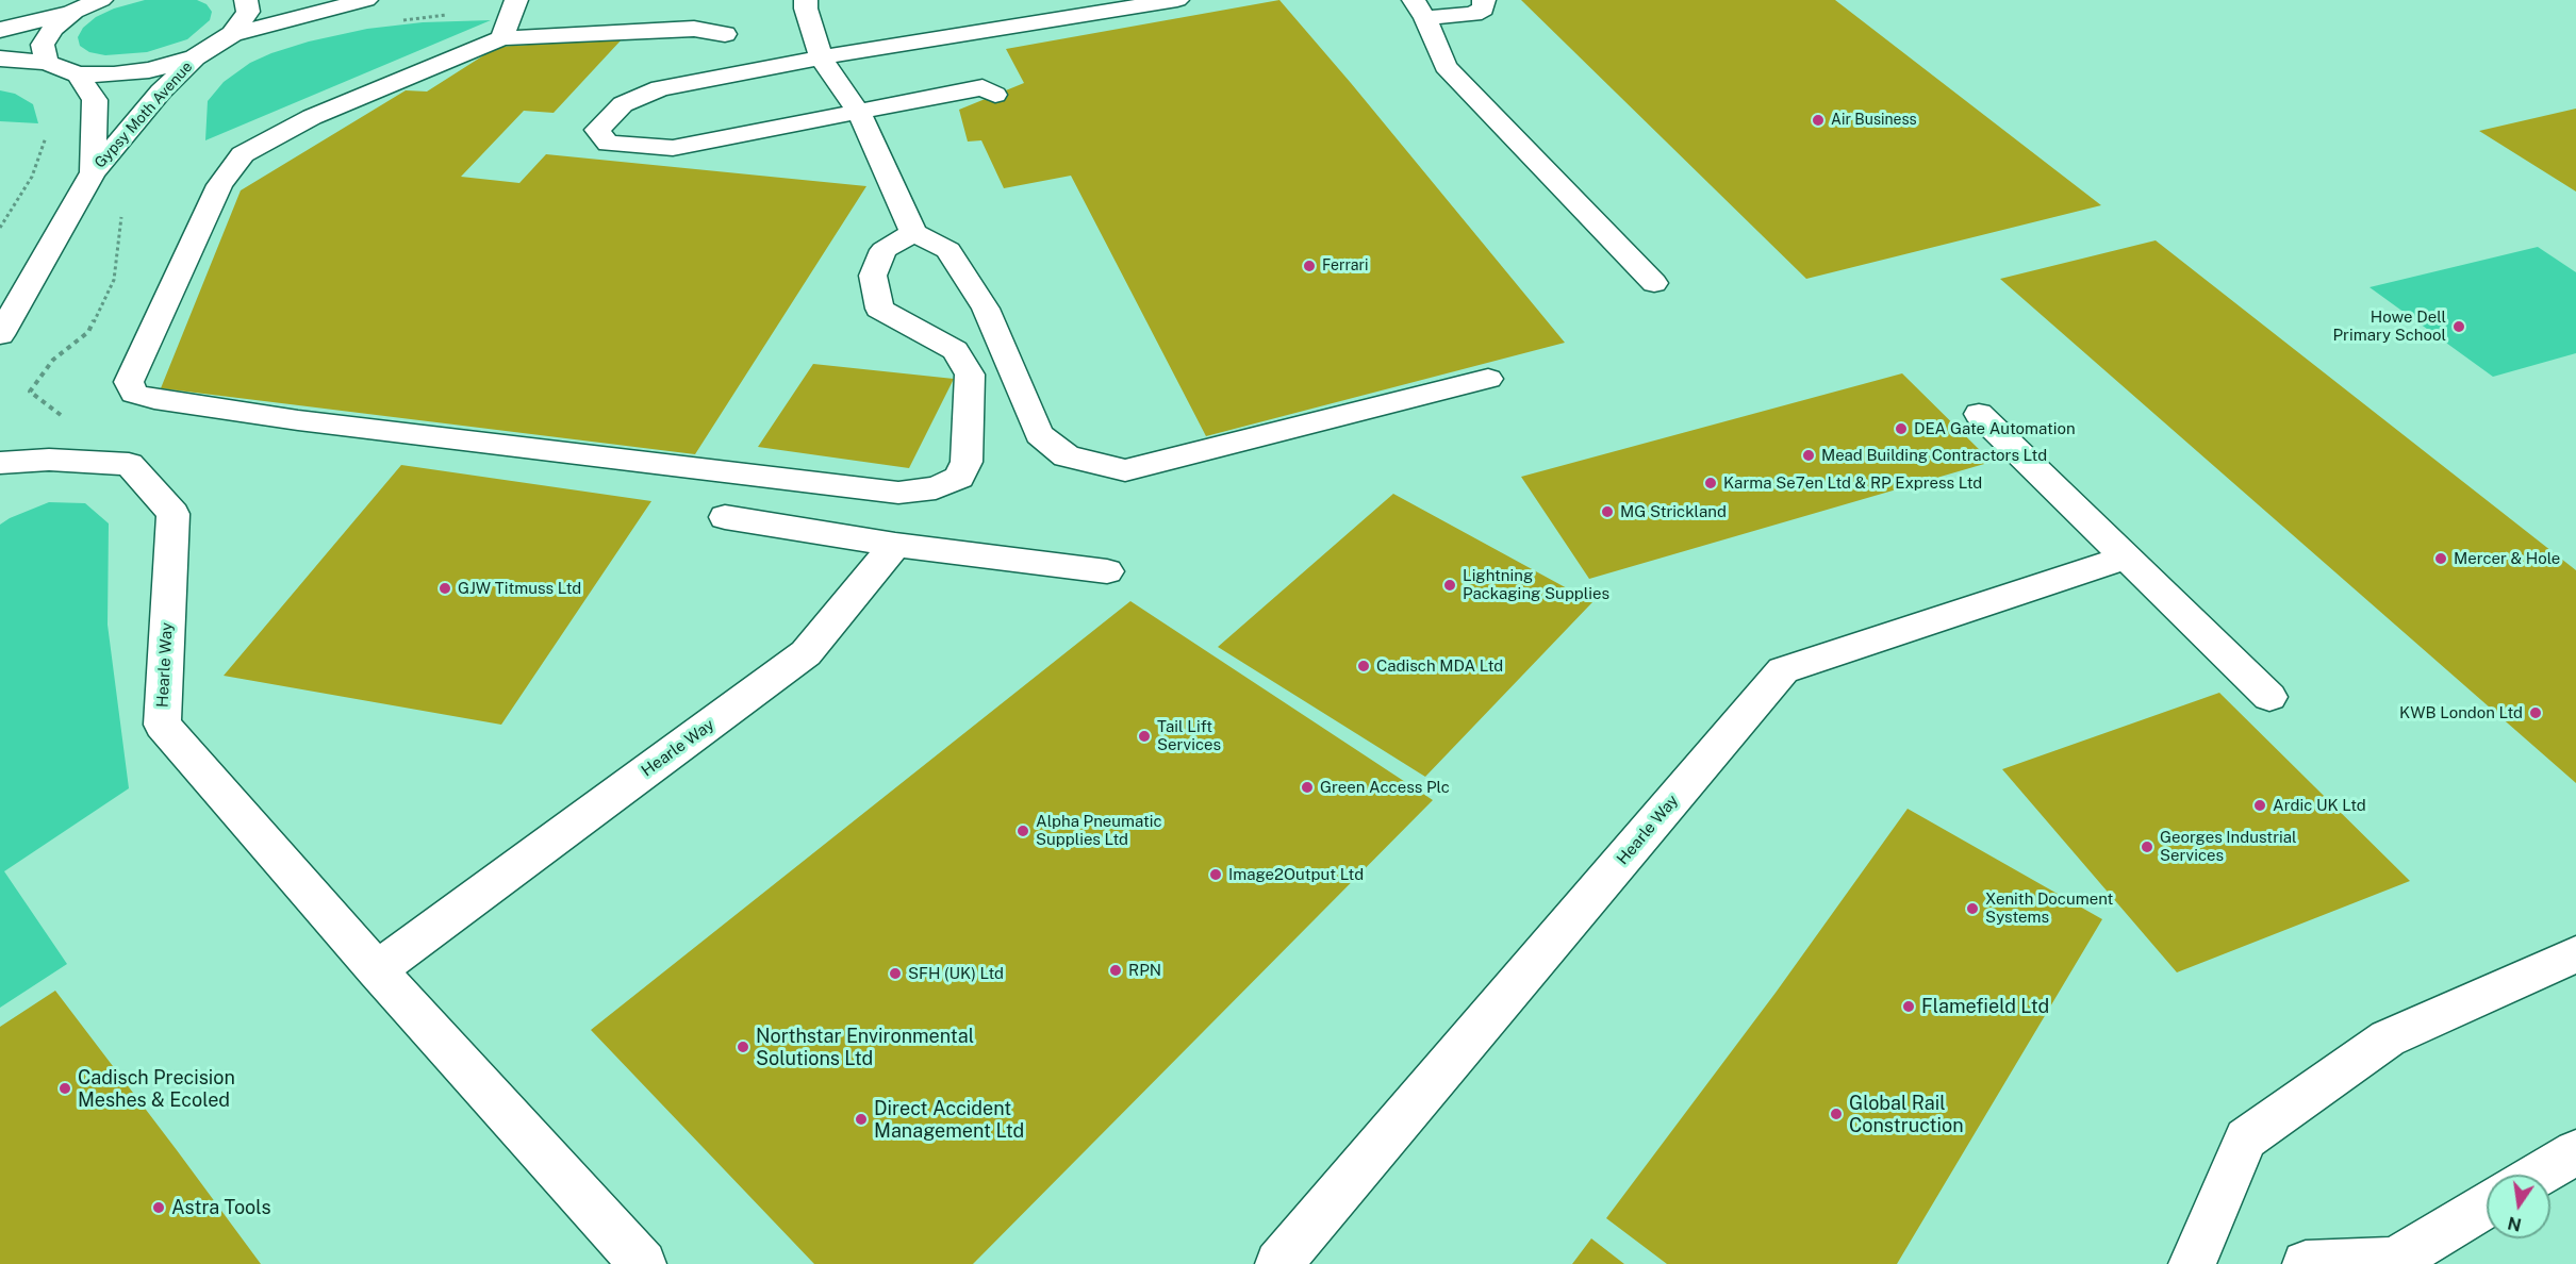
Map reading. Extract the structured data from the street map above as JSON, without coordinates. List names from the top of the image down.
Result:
{
  "streets": {
    "street": ["Gypsy Moth Avenue", "Hearle Way"]
  },
  "places": [
    "Air Business",
    "Ferrari",
    "Howe Dell Primary School",
    "DEA Gate Automation",
    "Mead Building Contractors Ltd",
    "Karma Se7en Ltd & RP Express Ltd",
    "MG Strickland",
    "Mercer & Hole",
    "Lightning Packaging Supplies",
    "GJW Titmuss Ltd",
    "Cadisch MDA Ltd",
    "KWB London Ltd",
    "Tail Lift Services",
    "Green Access Plc",
    "Ardic UK Ltd",
    "Alpha Pneumatic Supplies Ltd",
    "Georges Industrial Services",
    "Image2Output Ltd",
    "Xenith Document Systems",
    "RPN",
    "SFH (UK) Ltd",
    "Flamefield Ltd",
    "Northstar Environmental Solutions Ltd",
    "Cadisch Precision Meshes & Ecoled",
    "Global Rail Construction",
    "Direct Accident Management Ltd",
    "Astra Tools"
  ],
  "north": "bottom"
}
